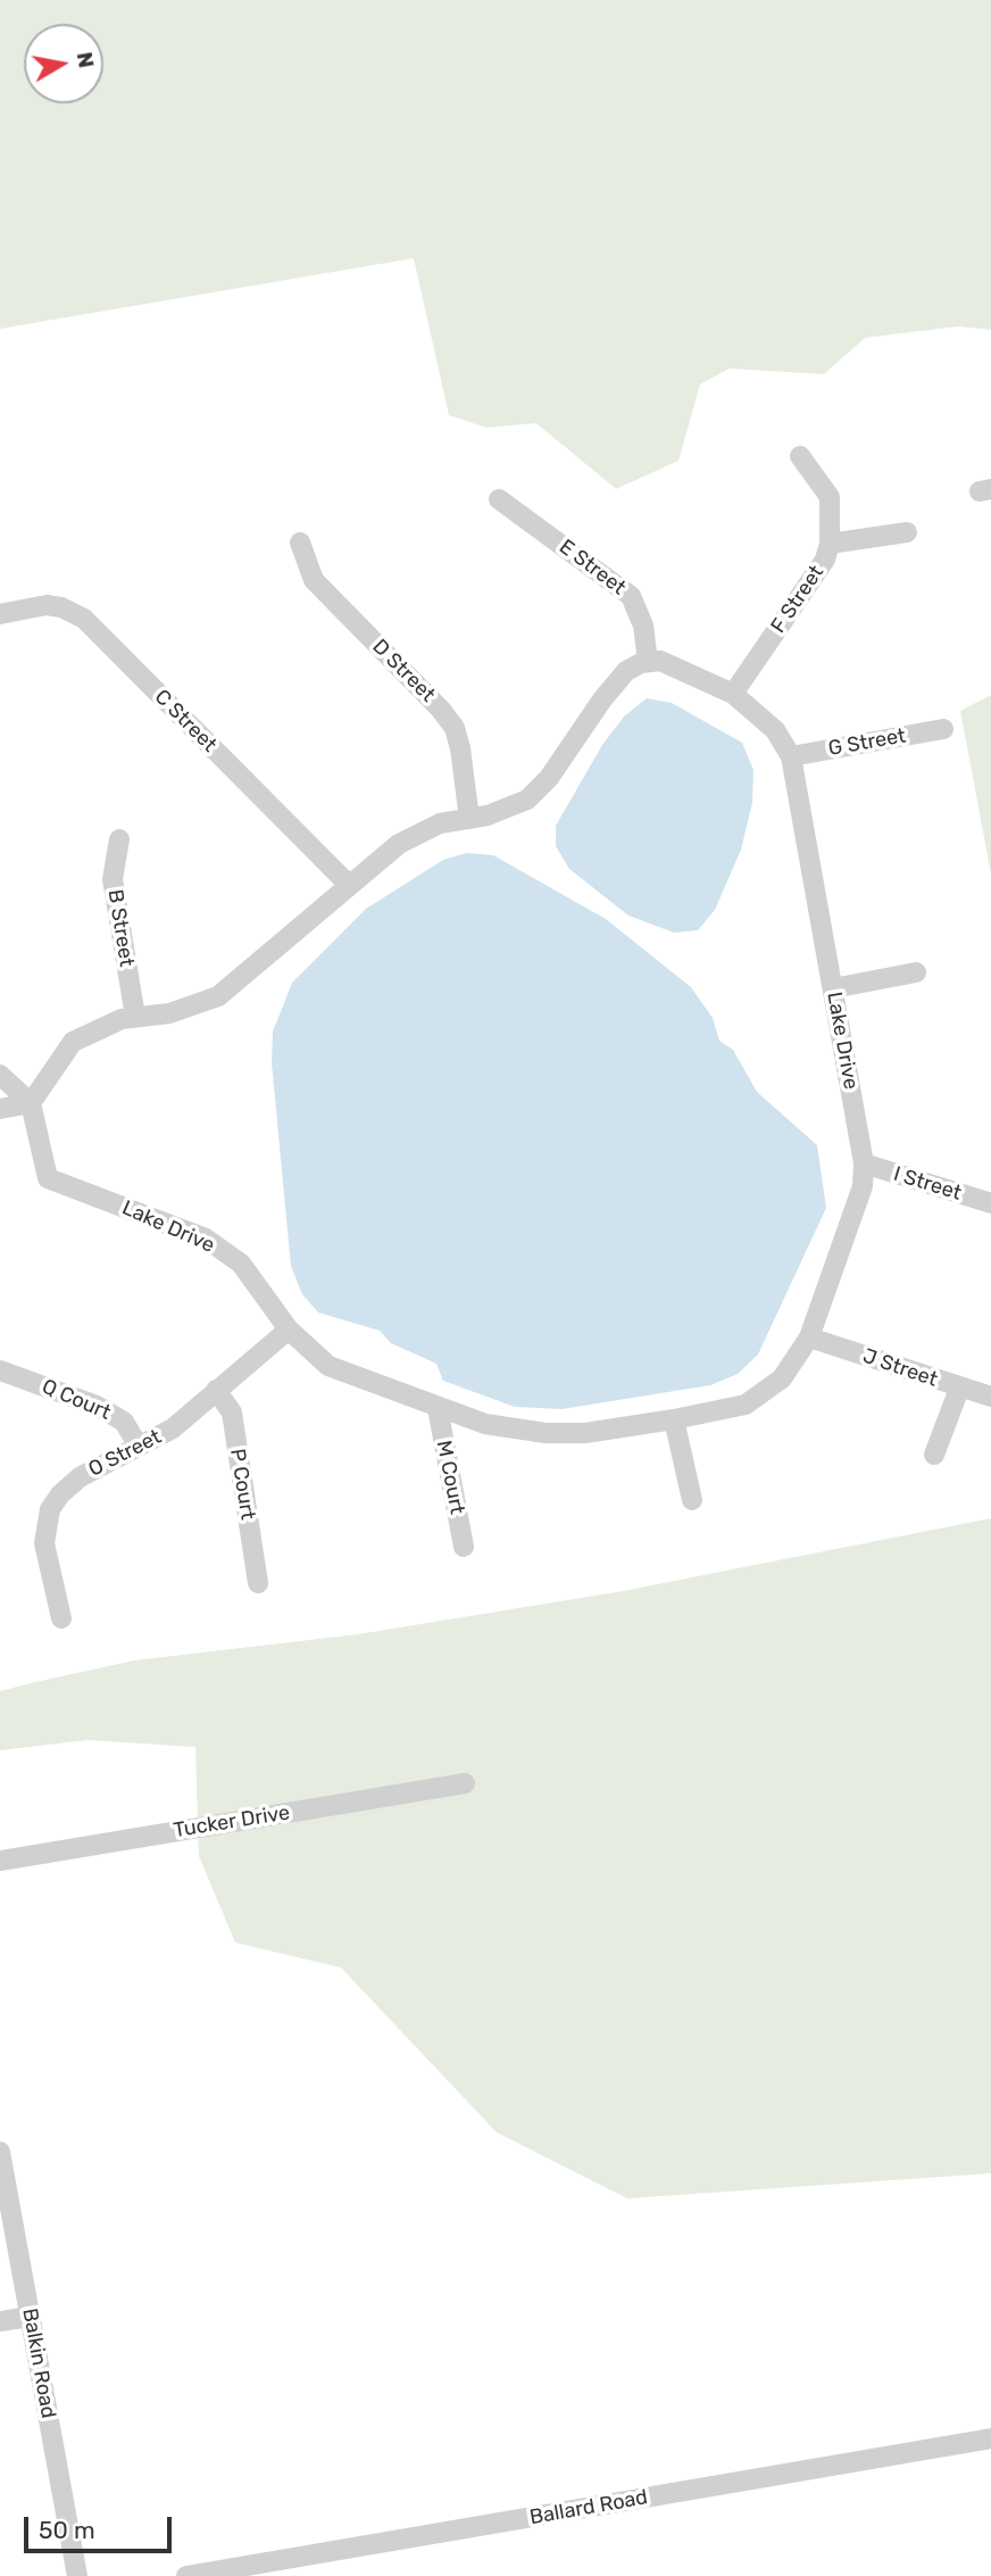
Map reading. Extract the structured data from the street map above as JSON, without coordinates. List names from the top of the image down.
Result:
{
  "streets": {
    "street": [
      "E Street",
      "F Street",
      "D Street",
      "C Street",
      "G Street",
      "B Street",
      "Lake Drive",
      "I Street",
      "J Street",
      "Q Court",
      "O Street",
      "M Court",
      "P Court",
      "Tucker Drive",
      "Balkin Road",
      "Ballard Road"
    ]
  },
  "crossings": [
    ["E Street", "Lake Drive"],
    ["F Street", "Lake Drive"],
    ["G Street", "Lake Drive"],
    ["Lake Drive", "I Street"],
    ["Lake Drive", "J Street"],
    ["Lake Drive", "O Street"],
    ["Lake Drive", "M Court"],
    ["Q Court", "O Street"],
    ["O Street", "P Court"]
  ],
  "scale_bar": "50 m",
  "north": "right"
}
